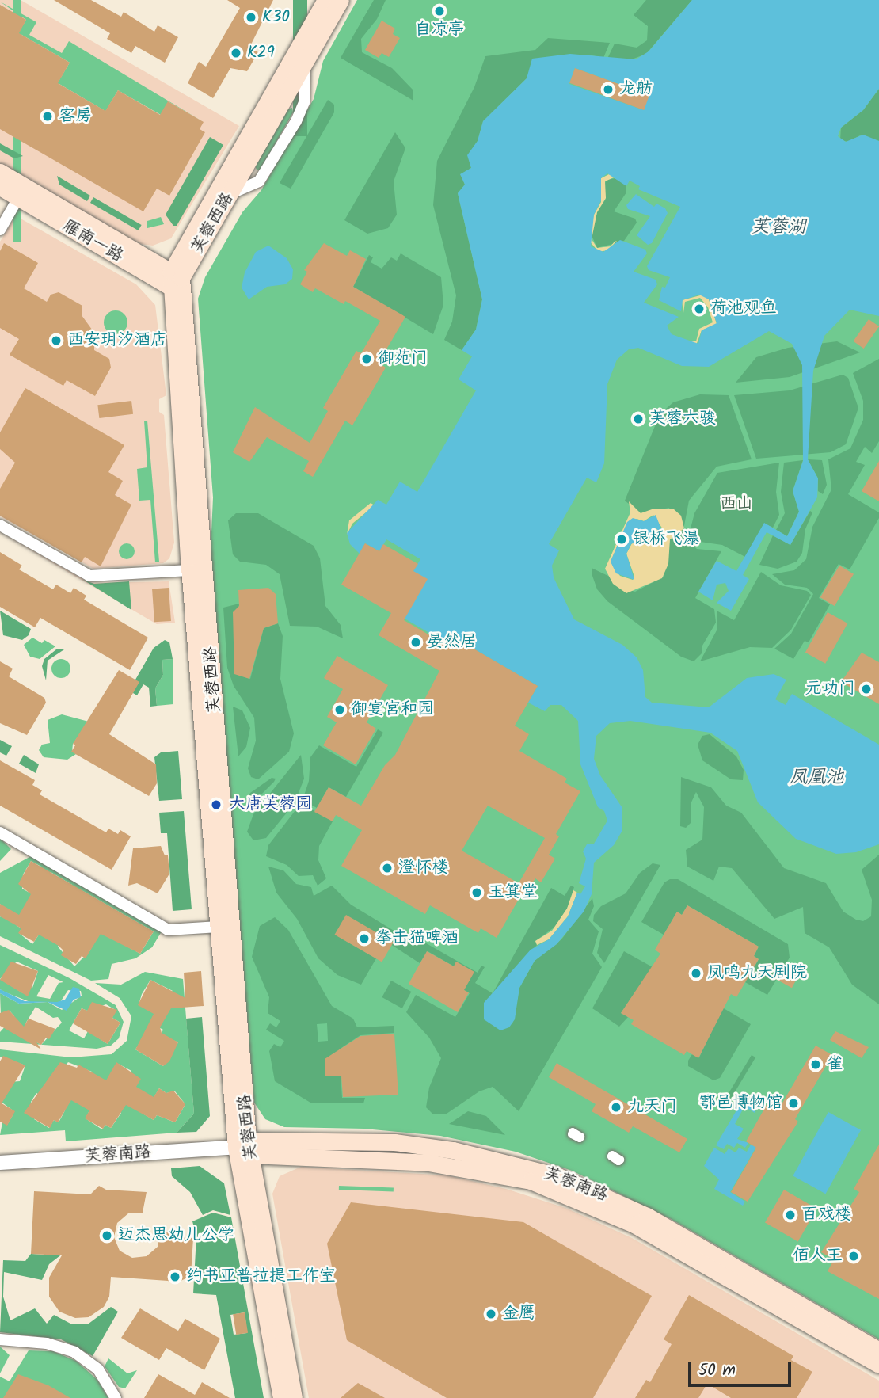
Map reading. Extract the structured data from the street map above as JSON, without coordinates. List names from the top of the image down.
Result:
{
  "streets": {
    "main road": ["芙蓉西路", "雁南一路", "芙蓉南路"]
  },
  "crossings": [
    ["芙蓉西路", "雁南一路"],
    ["芙蓉西路", "芙蓉南路"]
  ],
  "water": ["芙蓉湖", "凤凰池"],
  "parks": ["西山"],
  "places": [
    "自凉亭",
    "K30",
    "K29",
    "龙舫",
    "客房",
    "荷池观鱼",
    "西安玥汐酒店",
    "御苑门",
    "芙蓉六骏",
    "银桥飞瀑",
    "晏然居",
    "元功门",
    "御宴宫和园",
    "大唐芙蓉园",
    "澄怀楼",
    "玉箕堂",
    "拳击猫啤酒",
    "凤鸣九天剧院",
    "雀",
    "鄠邑博物馆",
    "九天门",
    "百戏楼",
    "迈杰思幼儿公学",
    "佰人王",
    "约书亚普拉提工作室",
    "金鹰"
  ],
  "scale_bar": "50 m"
}
